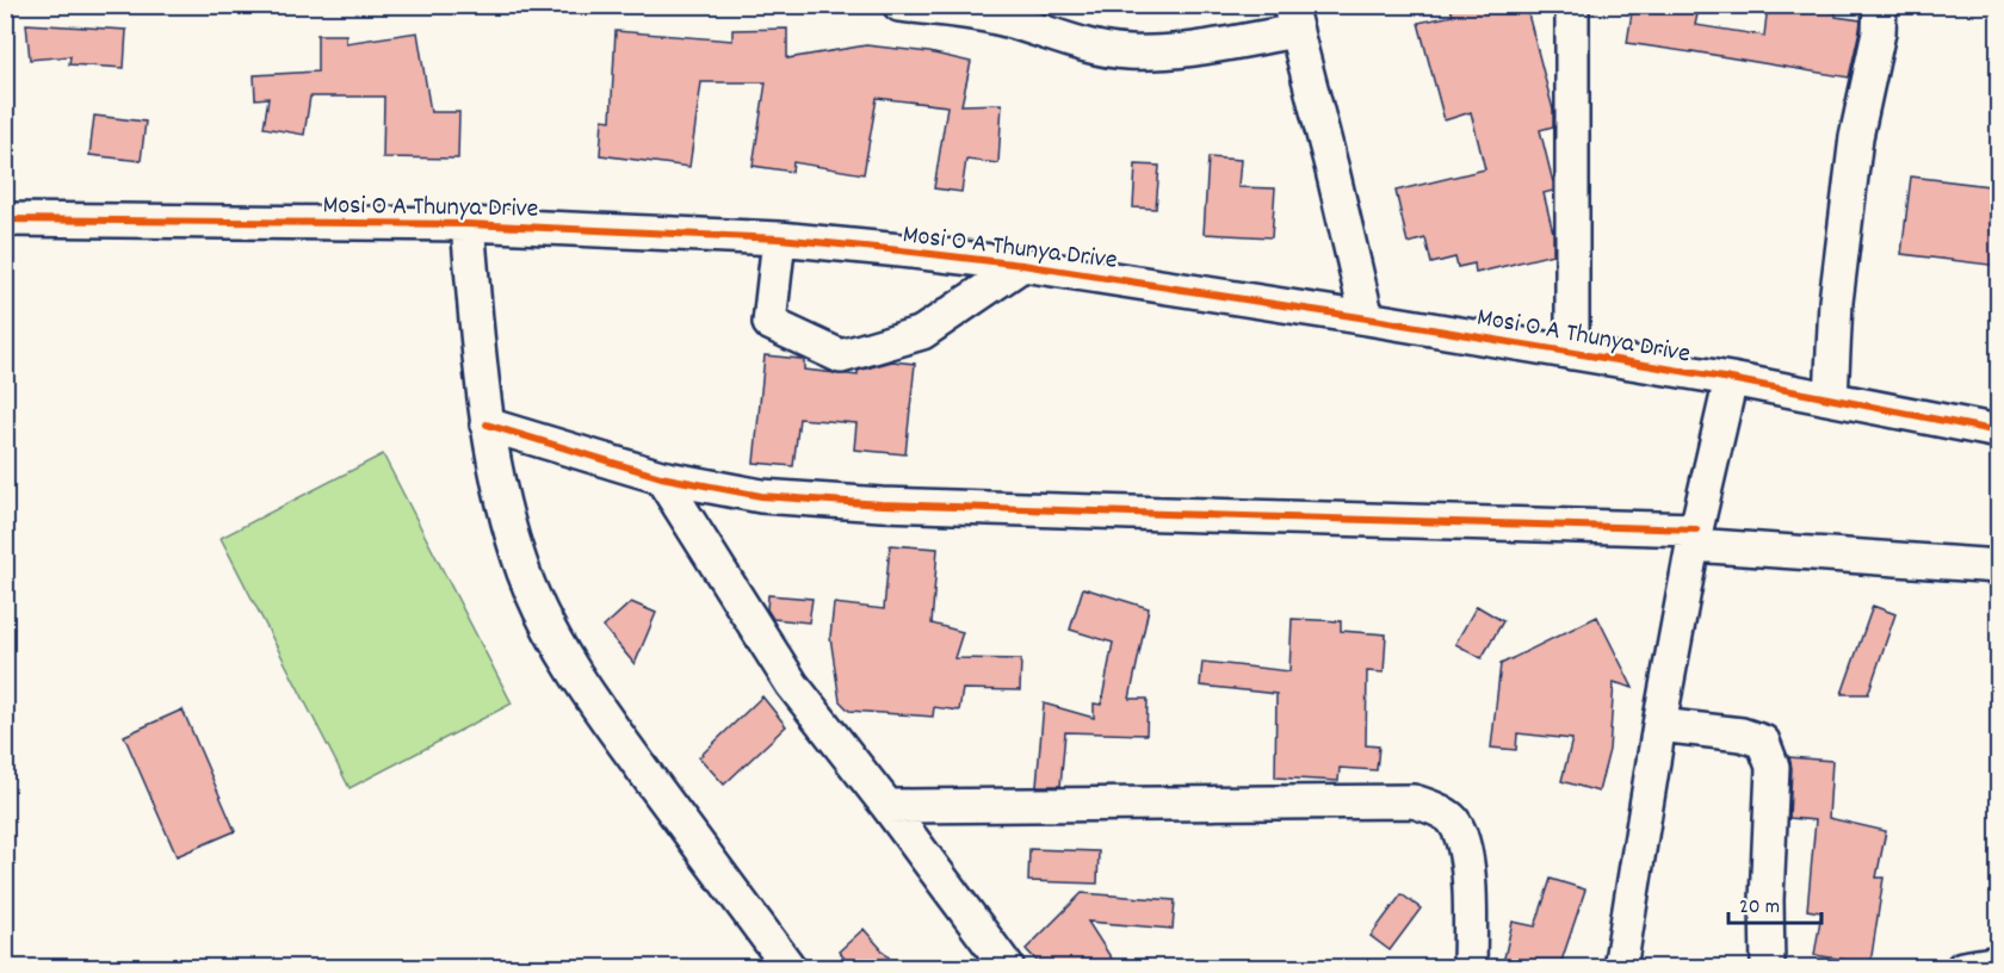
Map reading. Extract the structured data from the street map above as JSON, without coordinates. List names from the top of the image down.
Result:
{
  "streets": {
    "street": ["Mosi O A Thunya Drive"]
  },
  "scale_bar": "20 m"
}
